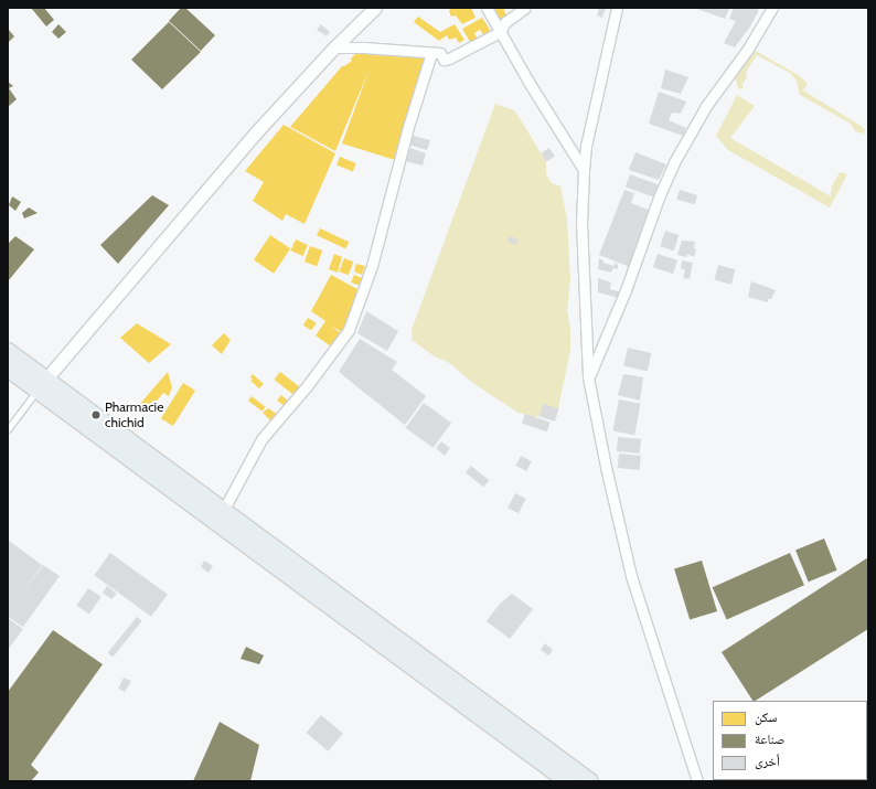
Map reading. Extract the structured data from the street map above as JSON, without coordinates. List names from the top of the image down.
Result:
{
  "places": ["Pharmacie chichid"],
  "legend": ["سكن", "صناعة", "أخرى"]
}
